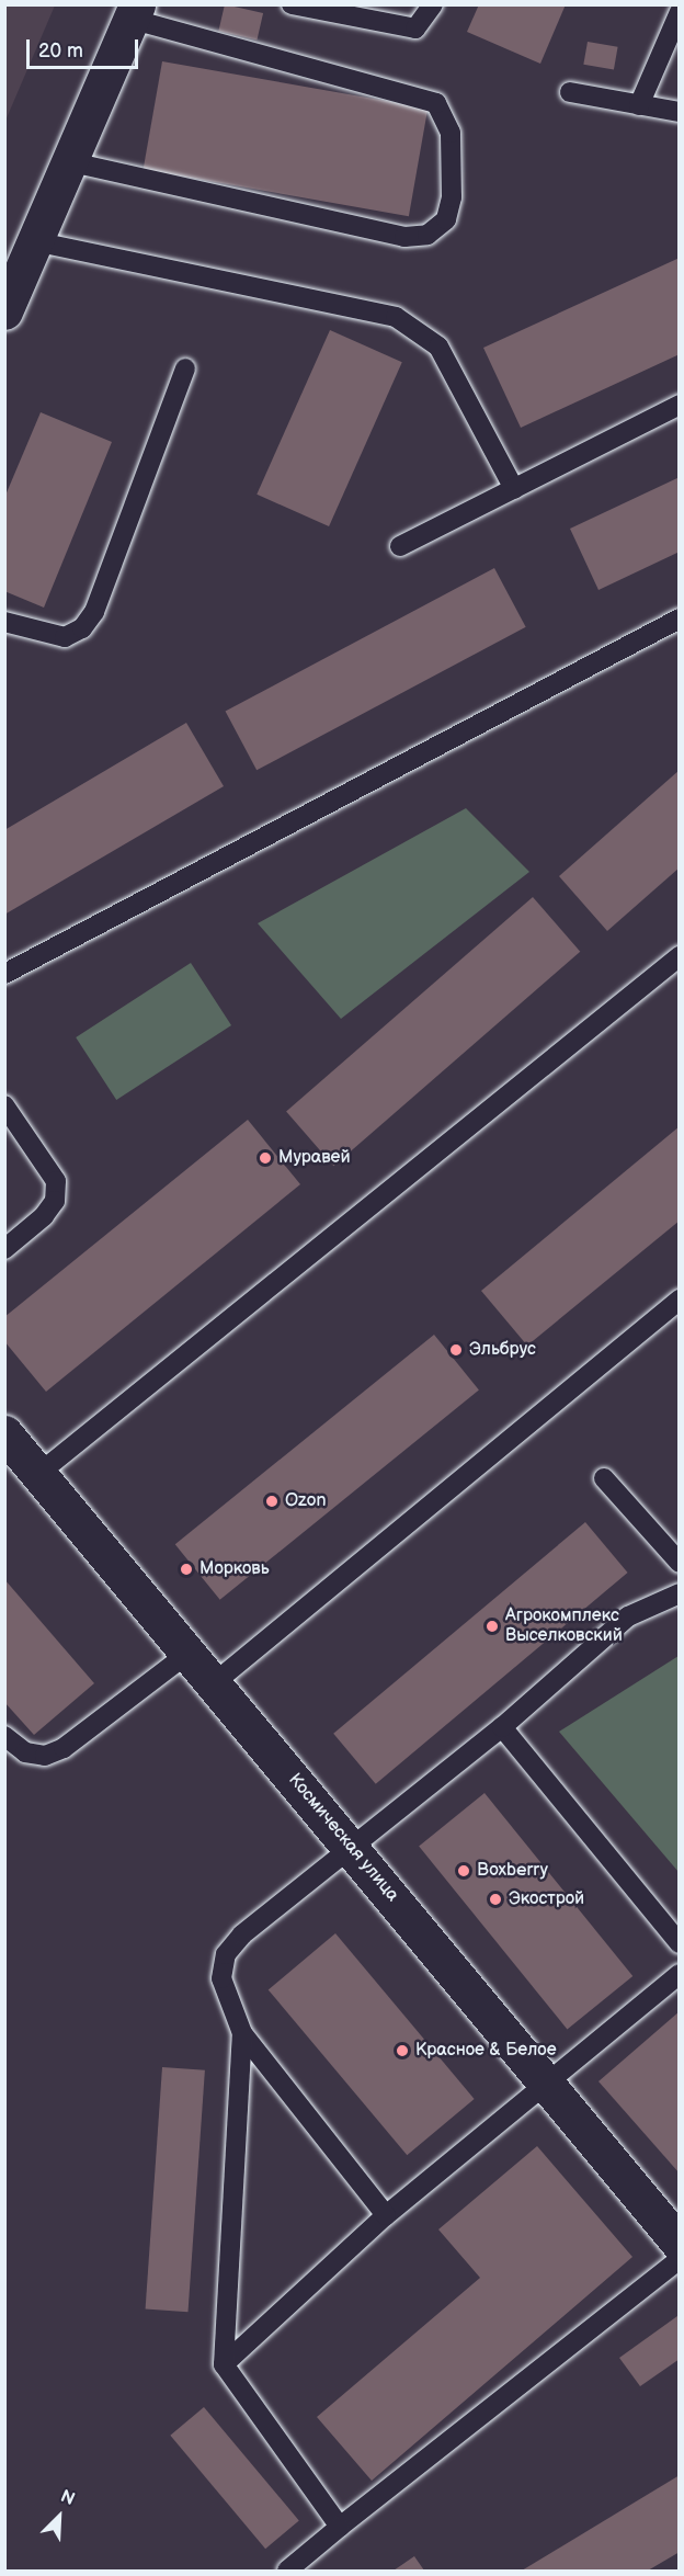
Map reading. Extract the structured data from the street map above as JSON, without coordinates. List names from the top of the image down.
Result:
{
  "streets": {
    "street": ["Космическая улица"]
  },
  "places": [
    "Муравей",
    "Эльбрус",
    "Ozon",
    "Морковь",
    "Агрокомплекс Выселковский",
    "Boxberry",
    "Экострой",
    "Красное & Белое"
  ],
  "scale_bar": "20 m",
  "north": "top right"
}
